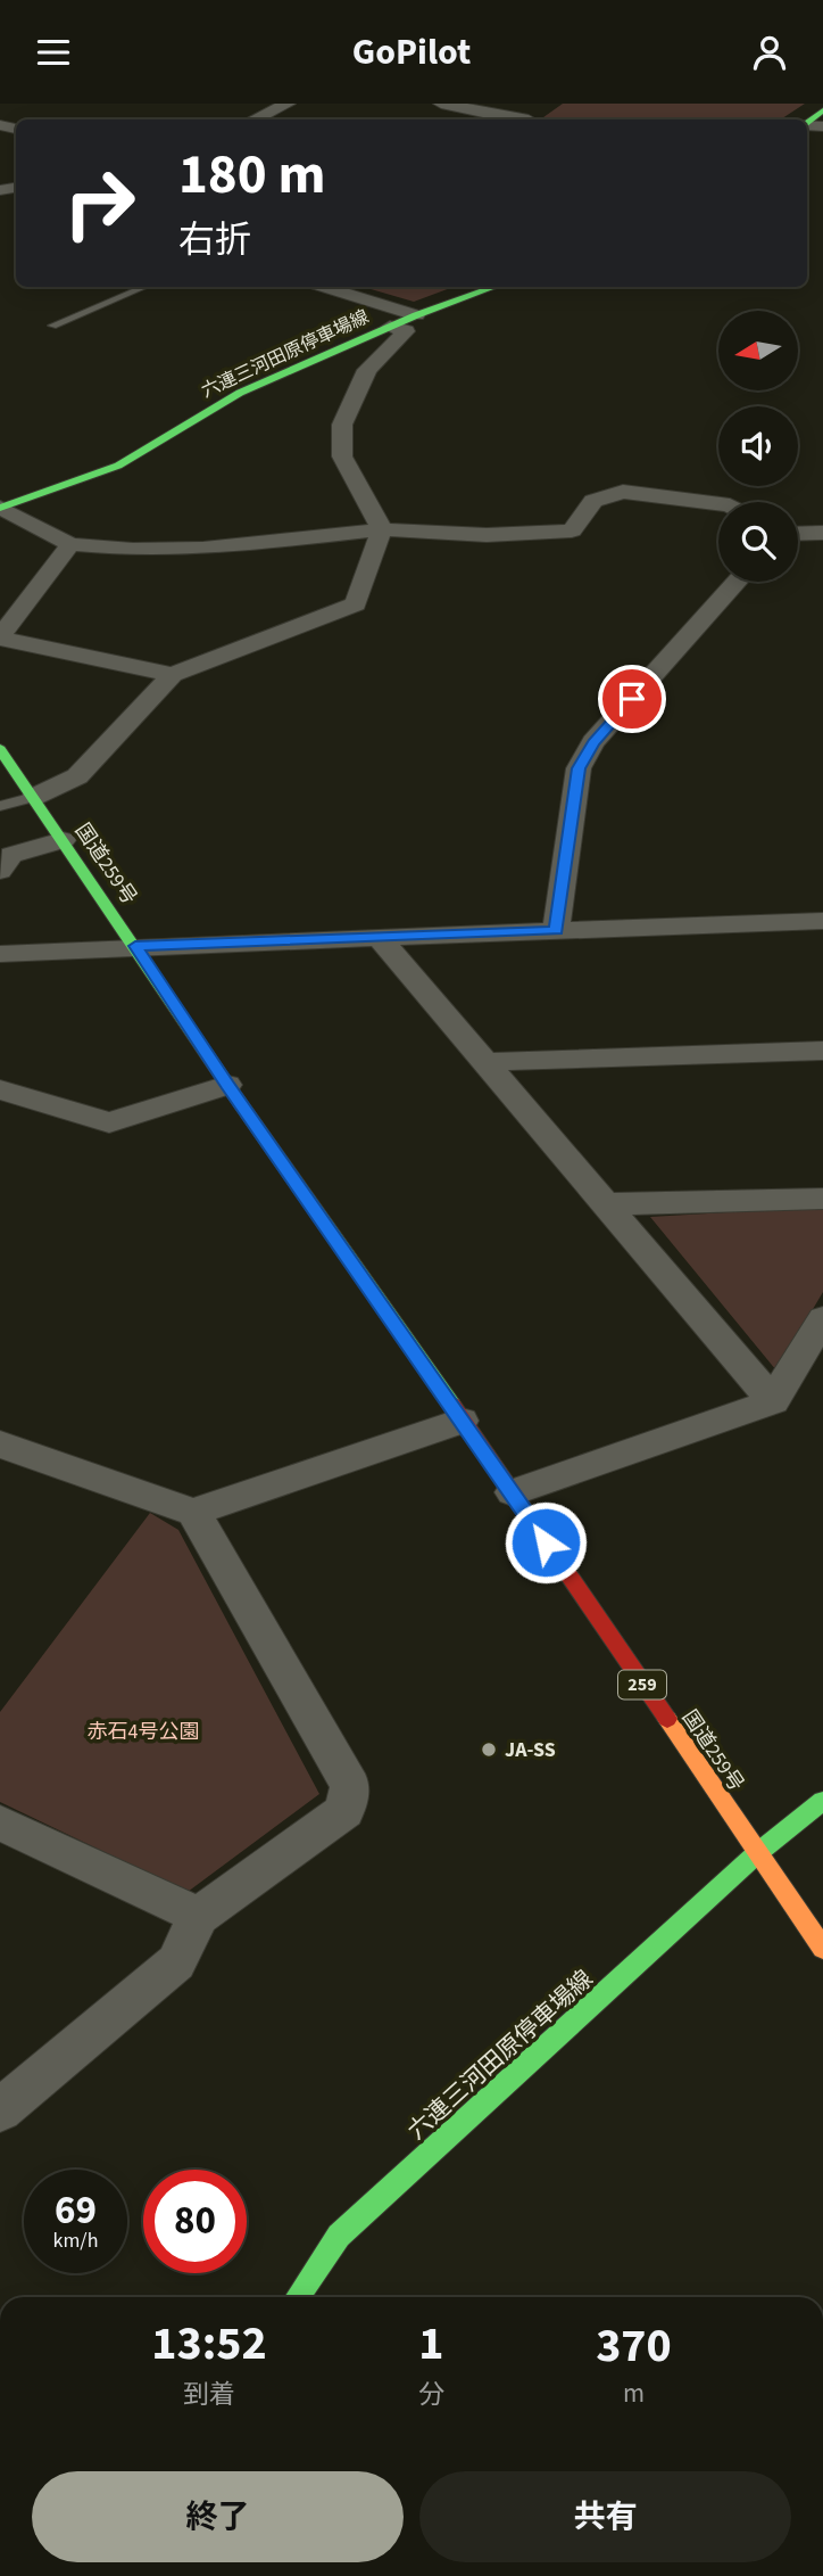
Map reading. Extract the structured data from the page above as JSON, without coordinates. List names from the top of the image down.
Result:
{
  "streets": {
    "main road": ["六連三河田原停車場線", "国道259号", "259"]
  },
  "crossings": [
    ["六連三河田原停車場線", "国道259号"]
  ],
  "parks": ["赤石4号公園"],
  "places": ["JA-SS"],
  "north": "left",
  "page": {
    "header": "GoPilot",
    "turn": ["180 m", "右折"],
    "speed": "69 km/h",
    "limit": "80",
    "eta": [
      "13:52",
      "到着",
      "1",
      "分",
      "370",
      "m"
    ],
    "buttons": ["終了", "共有"]
  }
}
